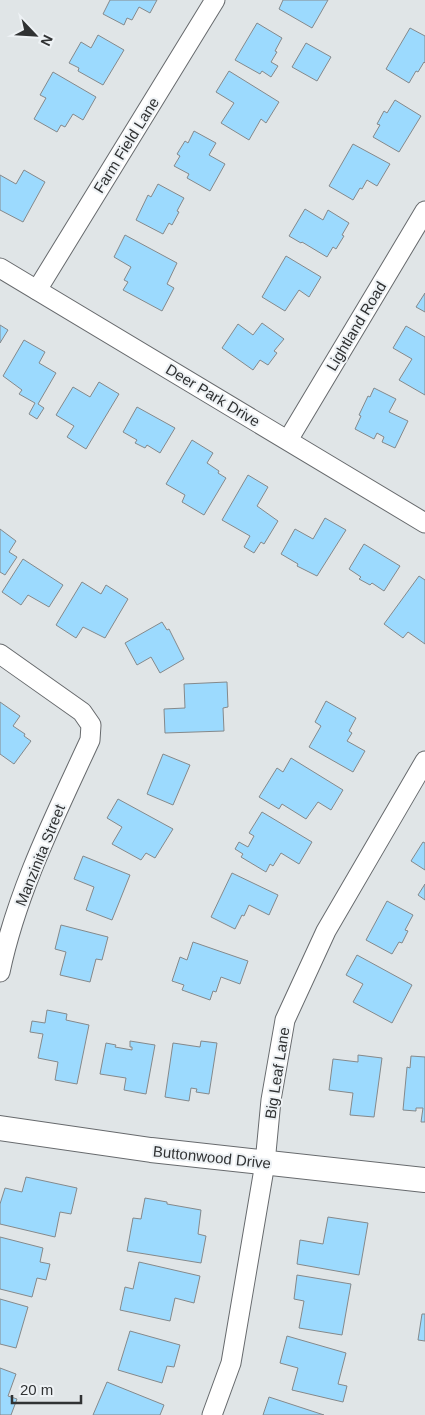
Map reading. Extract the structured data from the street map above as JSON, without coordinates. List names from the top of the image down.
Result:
{
  "streets": {
    "street": [
      "Farm Field Lane",
      "Lightland Road",
      "Deer Park Drive",
      "Manzinita Street",
      "Big Leaf Lane",
      "Buttonwood Drive"
    ]
  },
  "crossings": [
    ["Farm Field Lane", "Deer Park Drive"],
    ["Lightland Road", "Deer Park Drive"],
    ["Big Leaf Lane", "Buttonwood Drive"]
  ],
  "scale_bar": "20 m",
  "north": "bottom right"
}
